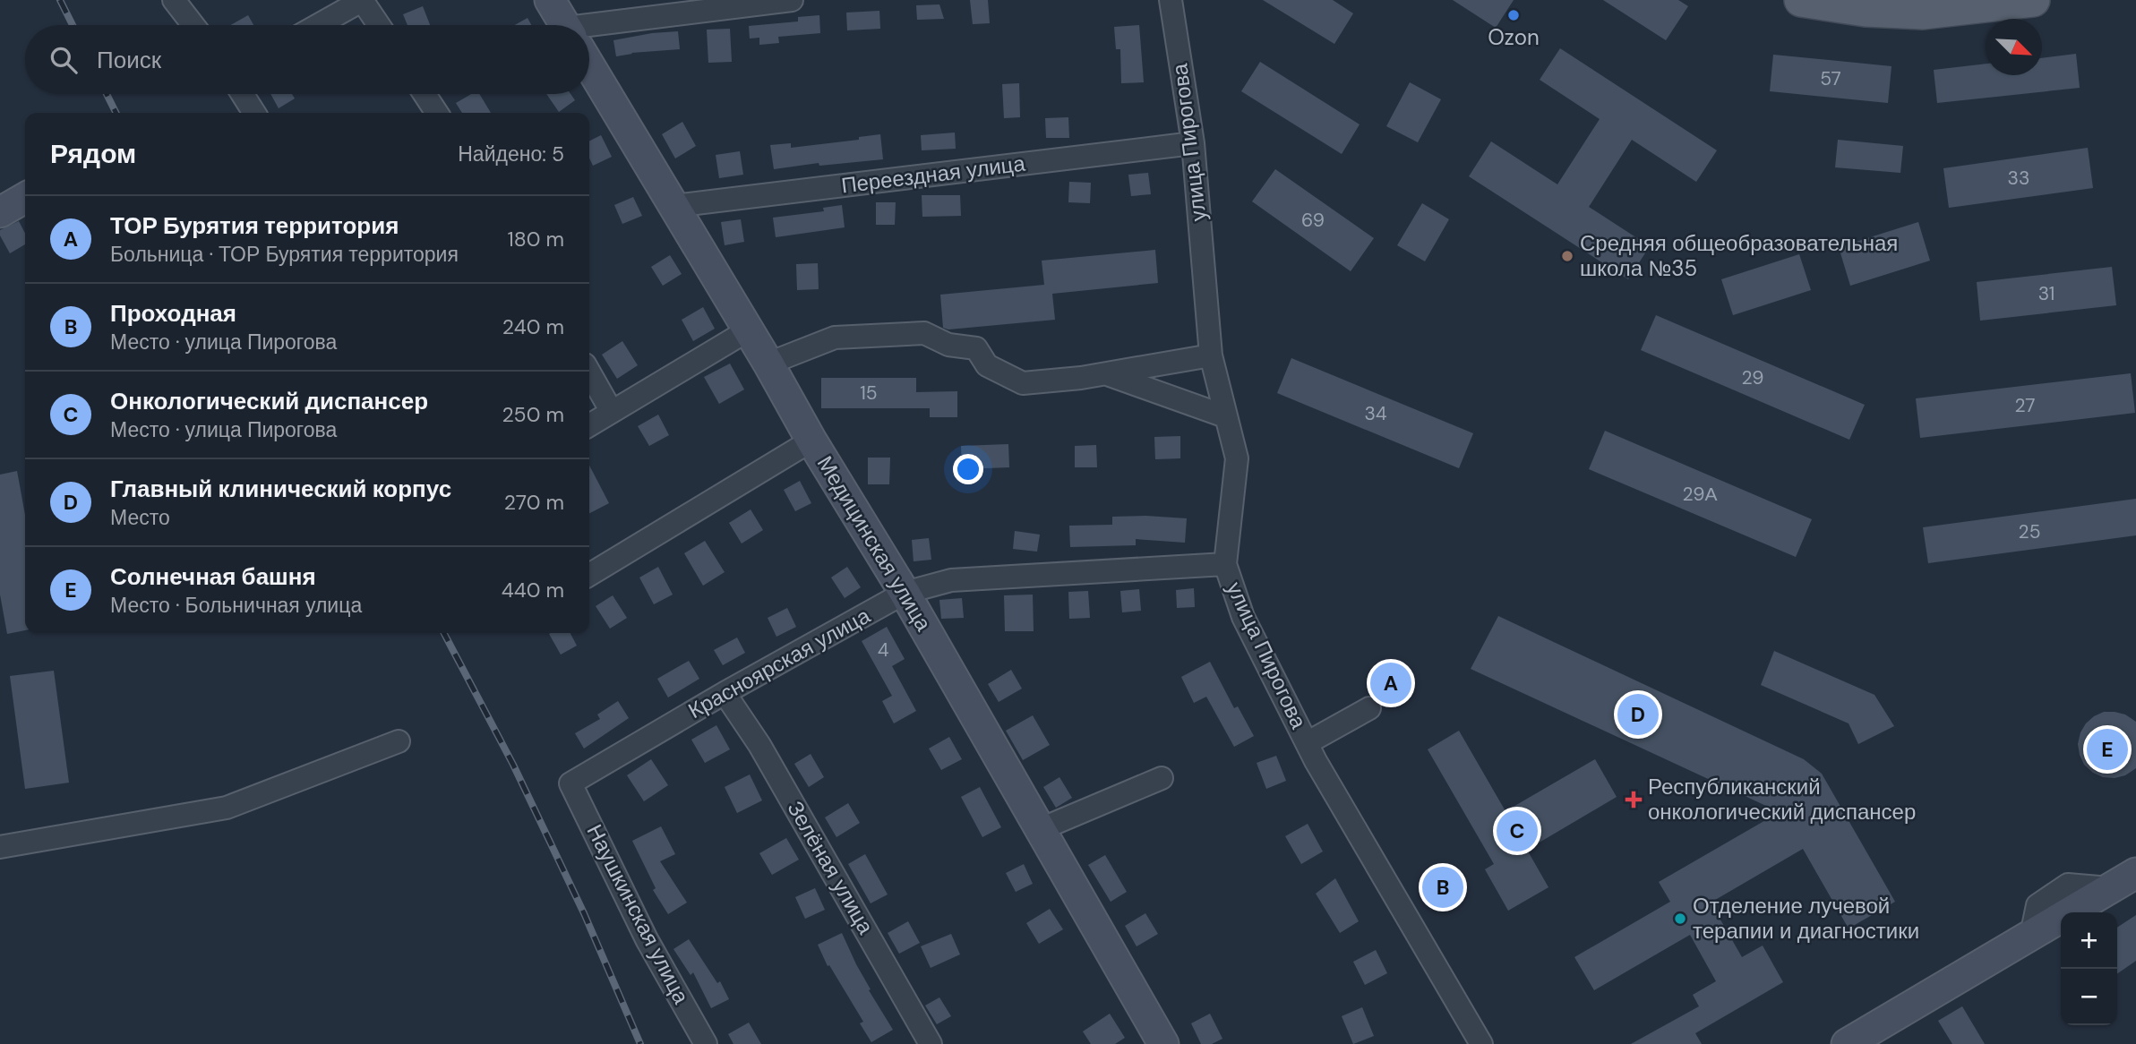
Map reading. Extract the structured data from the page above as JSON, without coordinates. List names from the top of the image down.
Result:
{
  "streets": {
    "street": [
      "улица Пирогова",
      "Переездная улица",
      "Медицинская улица",
      "Красноярская улица",
      "Зелёная улица",
      "Наушкинская улица"
    ]
  },
  "crossings": [
    ["улица Пирогова", "Переездная улица"],
    ["улица Пирогова", "Красноярская улица"],
    ["Переездная улица", "Медицинская улица"],
    ["Медицинская улица", "Красноярская улица"],
    ["Красноярская улица", "Зелёная улица"],
    ["Красноярская улица", "Наушкинская улица"]
  ],
  "places": {
    "other": ["Ozon", "Средняя общеобразовательная школа №35", "Отделение лучевой терапии и диагностики"],
    "health": ["Республиканский онкологический диспансер"]
  },
  "house_numbers": [
    "57",
    "33",
    "69",
    "31",
    "29",
    "15",
    "27",
    "34",
    "29А",
    "25",
    "4"
  ],
  "north": "bottom right",
  "page": {
    "search": "Поиск",
    "heading": ["Рядом", "Найдено: 5"],
    "list": [
      {
        "mark": "A",
        "name": "ТОР Бурятия территория",
        "note": "Больница · ТОР Бурятия территория",
        "value": "180 m"
      },
      {
        "mark": "B",
        "name": "Проходная",
        "note": "Место · улица Пирогова",
        "value": "240 m"
      },
      {
        "mark": "C",
        "name": "Онкологический диспансер",
        "note": "Место · улица Пирогова",
        "value": "250 m"
      },
      {
        "mark": "D",
        "name": "Главный клинический корпус",
        "note": "Место",
        "value": "270 m"
      },
      {
        "mark": "E",
        "name": "Солнечная башня",
        "note": "Место · Больничная улица",
        "value": "440 m"
      }
    ],
    "pins": [
      "A",
      "D",
      "E",
      "C",
      "B"
    ],
    "map_buttons": ["+", "−"]
  }
}
